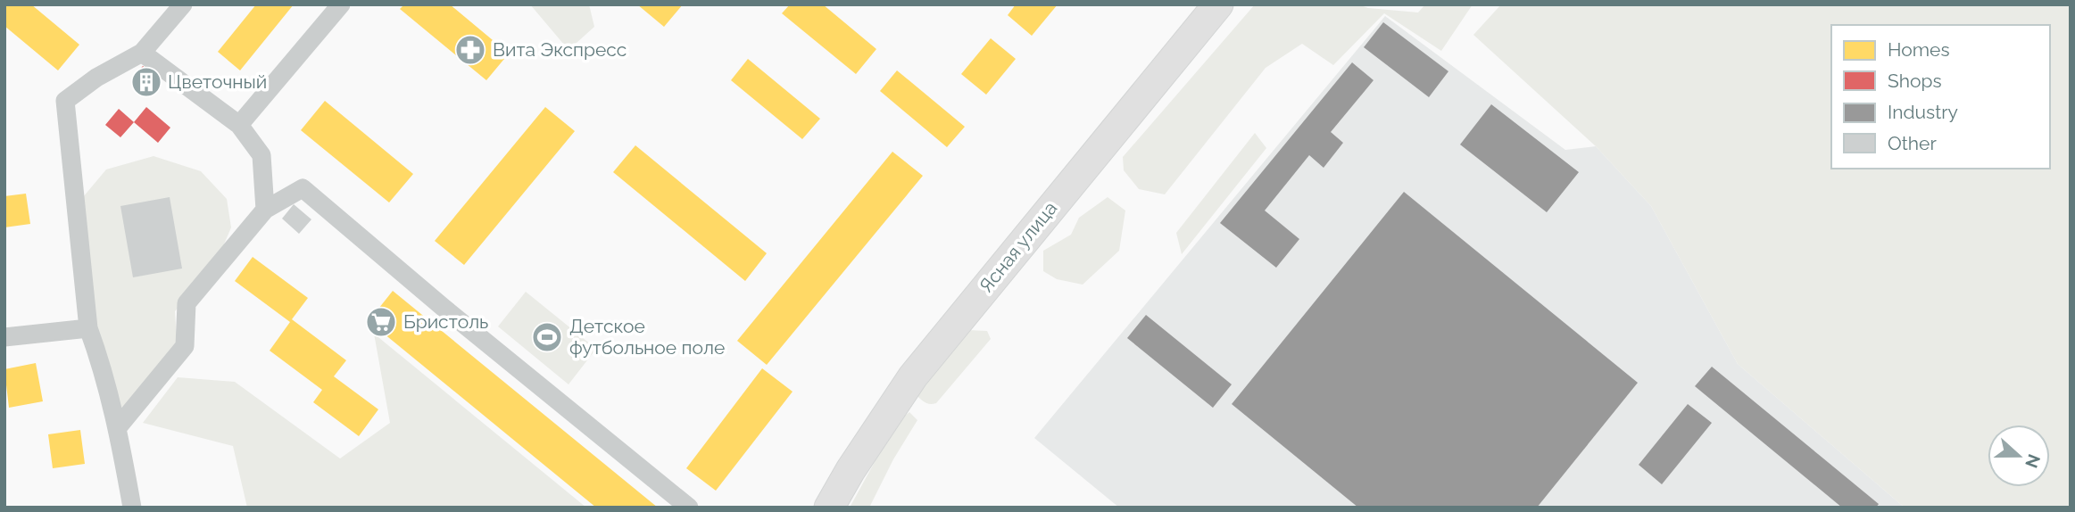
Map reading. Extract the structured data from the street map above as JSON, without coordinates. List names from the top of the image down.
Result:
{
  "streets": {
    "main road": ["Ясная улица"]
  },
  "places": {
    "pharmacy": ["Вита Экспресс"],
    "building": ["Цветочный"],
    "supermarket": ["Бристоль"],
    "sports": ["Детское футбольное поле"]
  },
  "legend": [
    "Homes",
    "Shops",
    "Industry",
    "Other"
  ],
  "north": "right"
}
